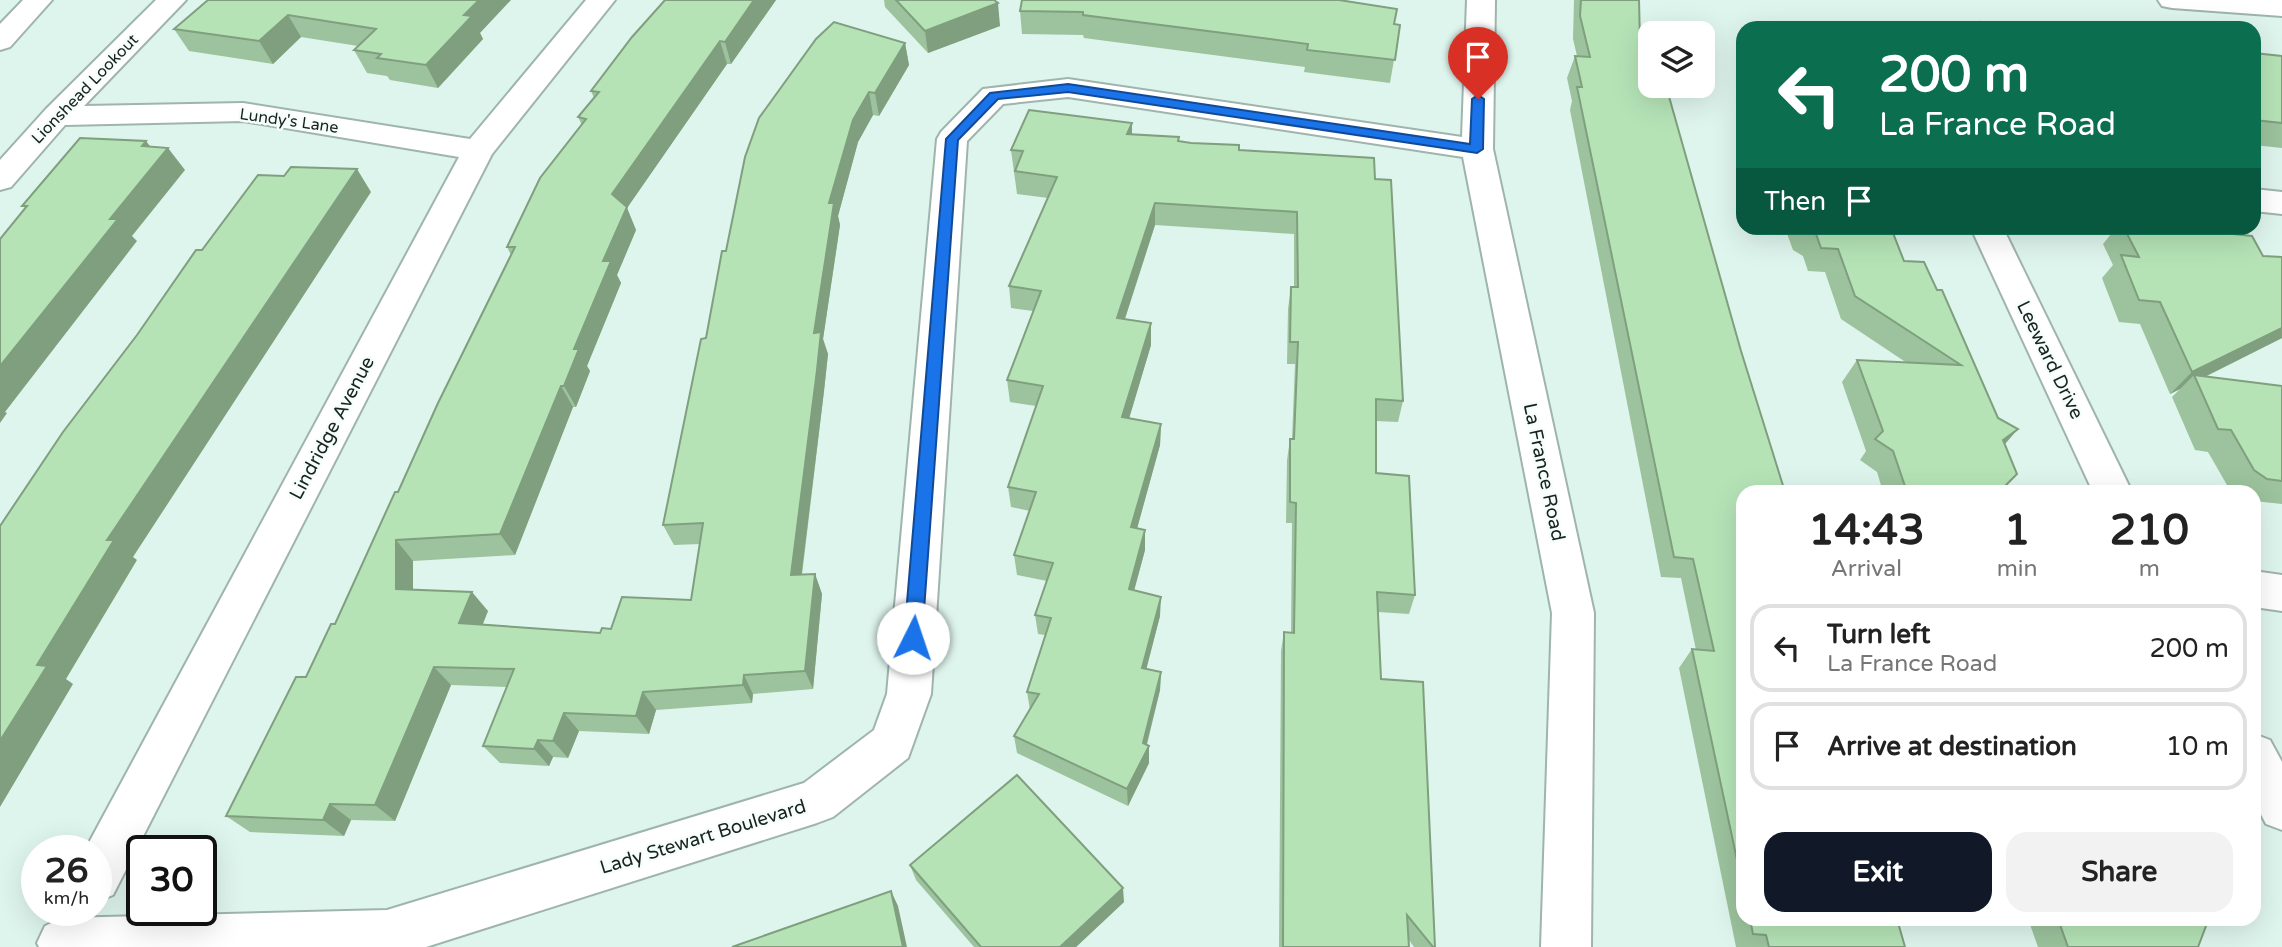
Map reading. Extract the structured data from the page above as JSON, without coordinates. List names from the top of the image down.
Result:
{
  "streets": {
    "street": [
      "Lionshead Lookout",
      "Lundy's Lane",
      "Leeward Drive",
      "Lindridge Avenue",
      "La France Road",
      "Lady Stewart Boulevard"
    ]
  },
  "crossings": [
    ["Lionshead Lookout", "Lundy's Lane"],
    ["Lundy's Lane", "Lindridge Avenue"],
    ["La France Road", "Lady Stewart Boulevard"]
  ],
  "page": {
    "turn": ["200 m", "La France Road"],
    "then": "Then",
    "eta": [
      "14:43",
      "Arrival",
      "1",
      "min",
      "210",
      "m"
    ],
    "list": [
      {
        "name": "Turn left",
        "note": "La France Road",
        "value": "200 m"
      },
      {
        "name": "Arrive at destination",
        "value": "10 m"
      }
    ],
    "buttons": ["Exit", "Share"],
    "speed": "26 km/h",
    "limit": "30"
  }
}
